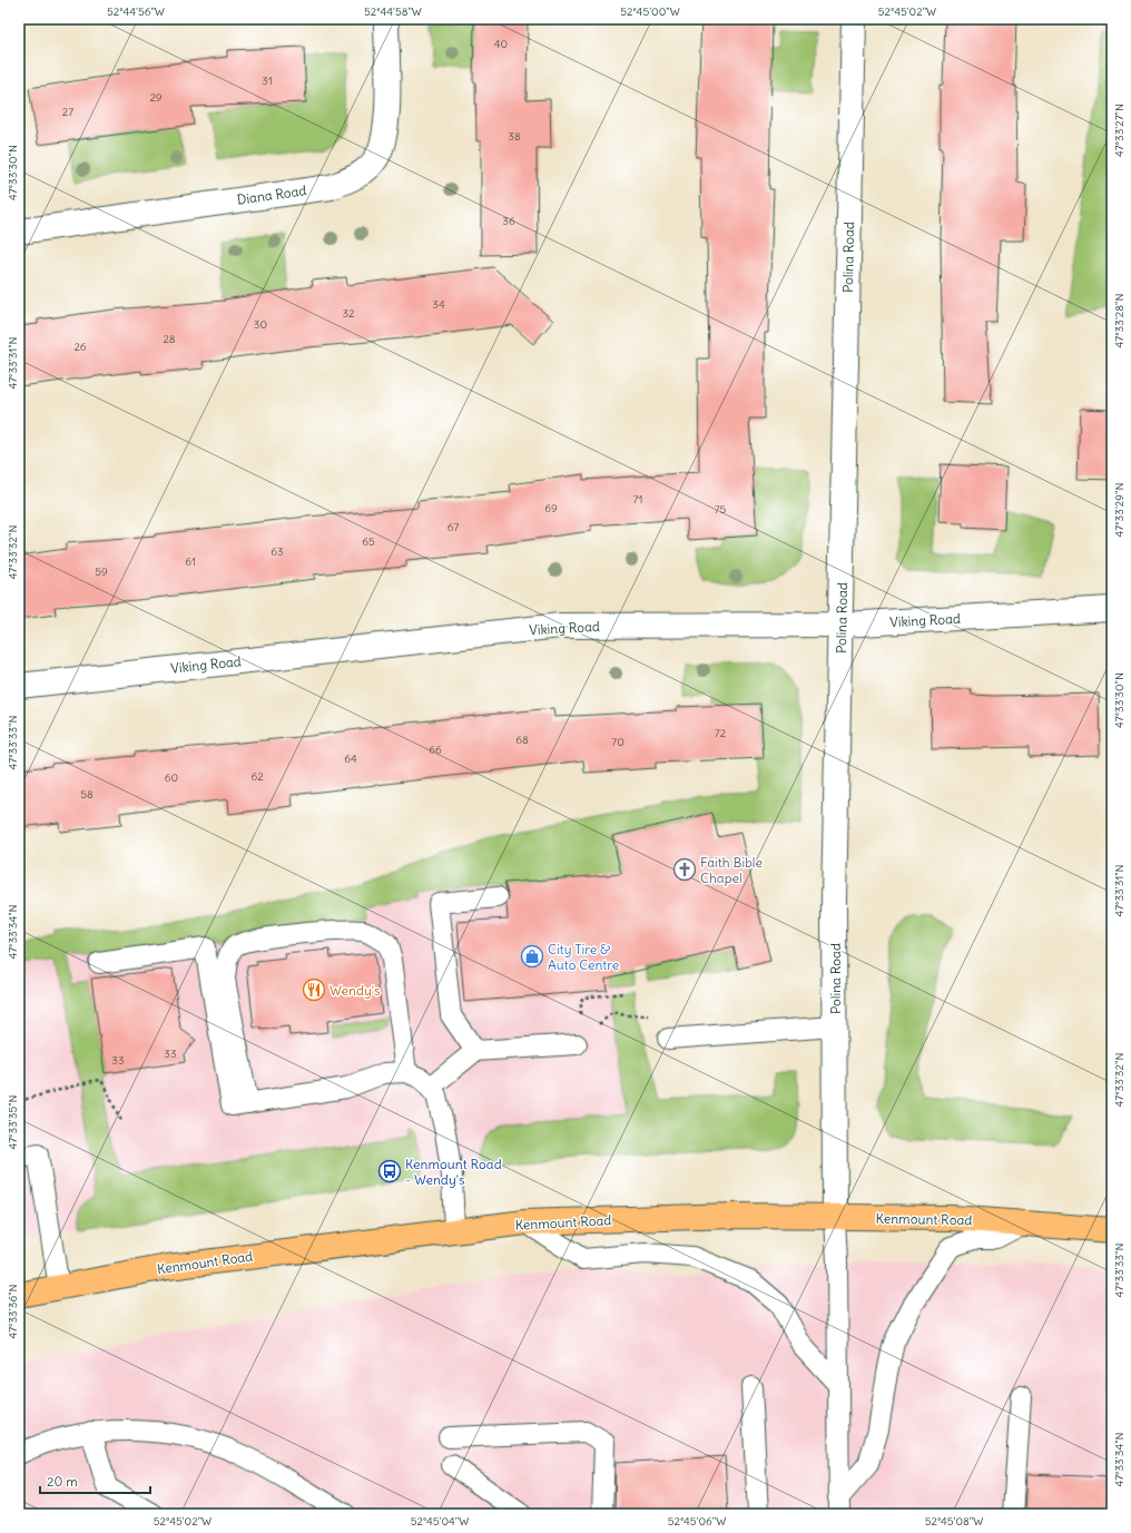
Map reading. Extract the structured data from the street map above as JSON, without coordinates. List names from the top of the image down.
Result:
{
  "streets": {
    "main road": ["Kenmount Road"],
    "street": ["Diana Road", "Polina Road", "Viking Road"]
  },
  "crossings": [
    ["Polina Road", "Viking Road"],
    ["Polina Road", "Kenmount Road"]
  ],
  "places": {
    "church": ["Faith Bible Chapel"],
    "shop": ["City Tire & Auto Centre"],
    "restaurant": ["Wendy's"],
    "bus stop": ["Kenmount Road - Wendy's"]
  },
  "house_numbers": [
    "40",
    "31",
    "29",
    "27",
    "38",
    "36",
    "34",
    "32",
    "30",
    "28",
    "26",
    "71",
    "69",
    "75",
    "67",
    "65",
    "63",
    "61",
    "59",
    "72",
    "68",
    "70",
    "66",
    "64",
    "62",
    "60",
    "58",
    "33",
    "33"
  ],
  "scale_bar": "20 m",
  "coordinates": [
    "52°44'56\"W",
    "52°44'58\"W",
    "52°45'00\"W",
    "52°45'02\"W",
    "47°33'27\"N",
    "47°33'30\"N",
    "47°33'28\"N",
    "47°33'31\"N",
    "47°33'29\"N",
    "47°33'32\"N",
    "47°33'33\"N",
    "47°33'34\"N",
    "47°33'35\"N",
    "47°33'36\"N",
    "52°45'04\"W",
    "52°45'06\"W",
    "52°45'08\"W"
  ]
}
